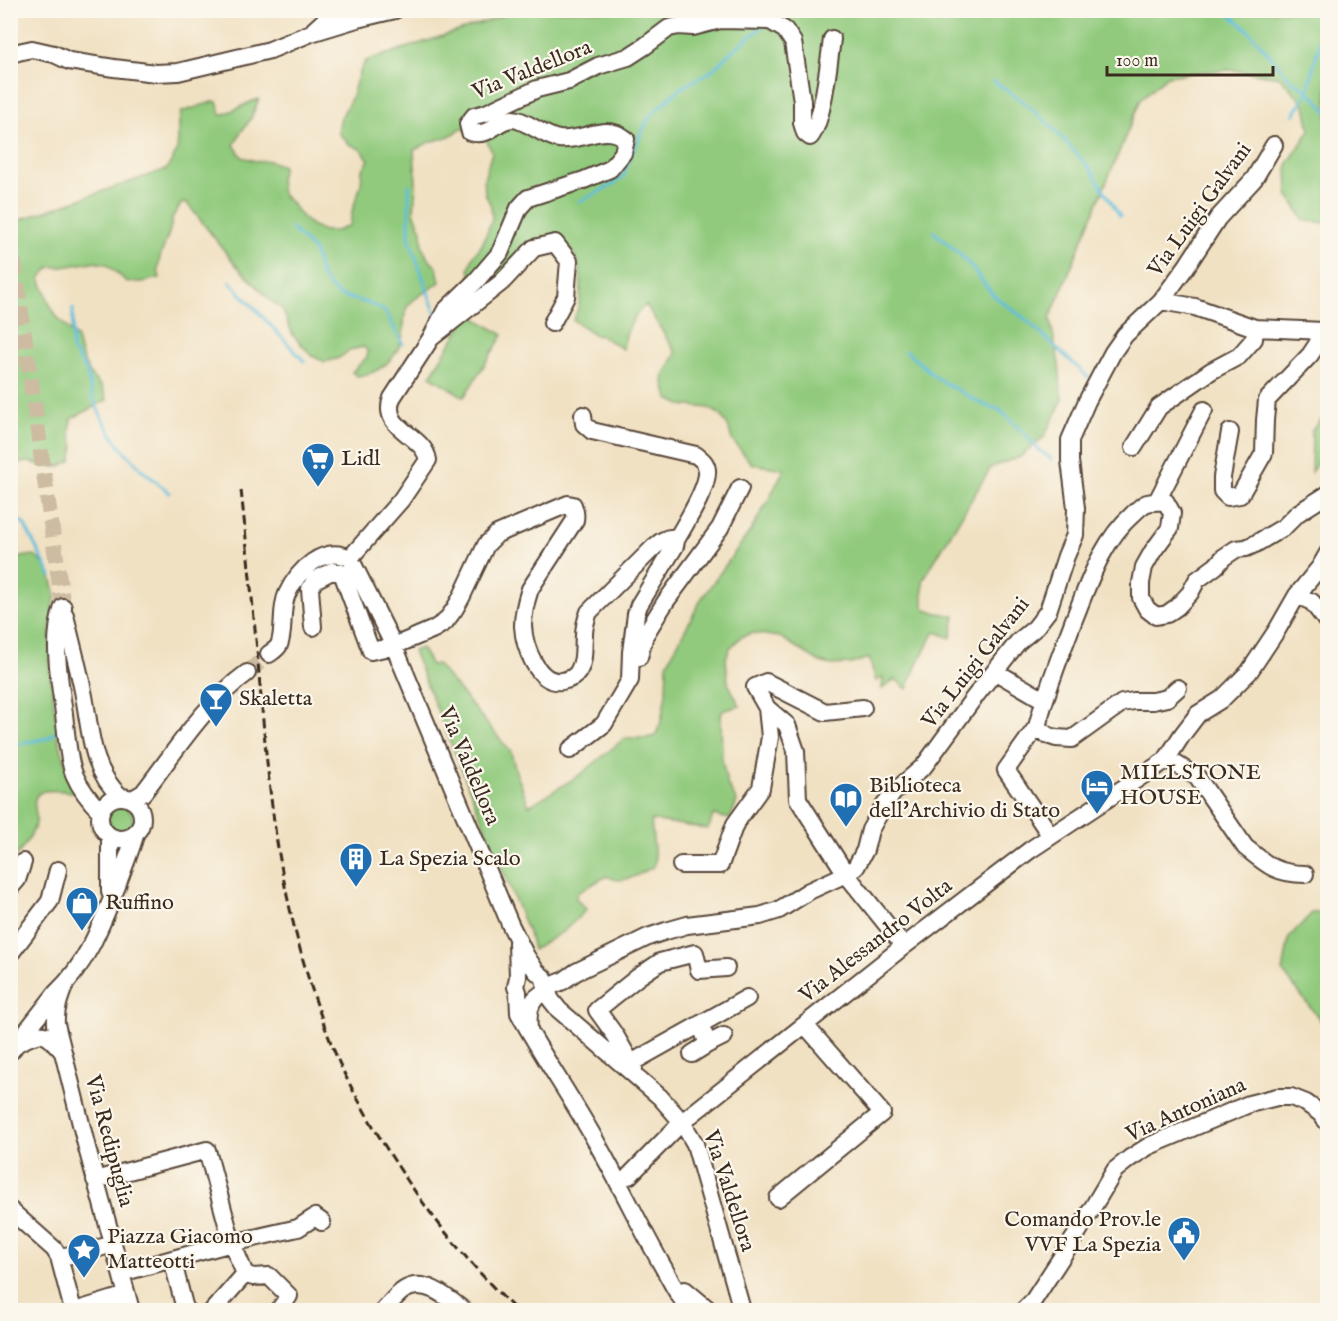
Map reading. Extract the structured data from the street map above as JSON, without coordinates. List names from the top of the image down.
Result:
{
  "streets": {
    "street": [
      "Via Valdellora",
      "Via Luigi Galvani",
      "Via Alessandro Volta",
      "Via Antoniana",
      "Via Redipuglia"
    ]
  },
  "crossings": [
    ["Via Valdellora", "Via Luigi Galvani"],
    ["Via Valdellora", "Via Alessandro Volta"]
  ],
  "places": {
    "supermarket": ["Lidl"],
    "bar": ["Skaletta"],
    "hotel": ["MILLSTONE HOUSE"],
    "library": ["Biblioteca dell'Archivio di Stato"],
    "building": ["La Spezia Scalo"],
    "shop": ["Ruffino"],
    "public building": ["Comando Prov.le VVF La Spezia"],
    "place": ["Piazza Giacomo Matteotti"]
  },
  "scale_bar": "100 m"
}
